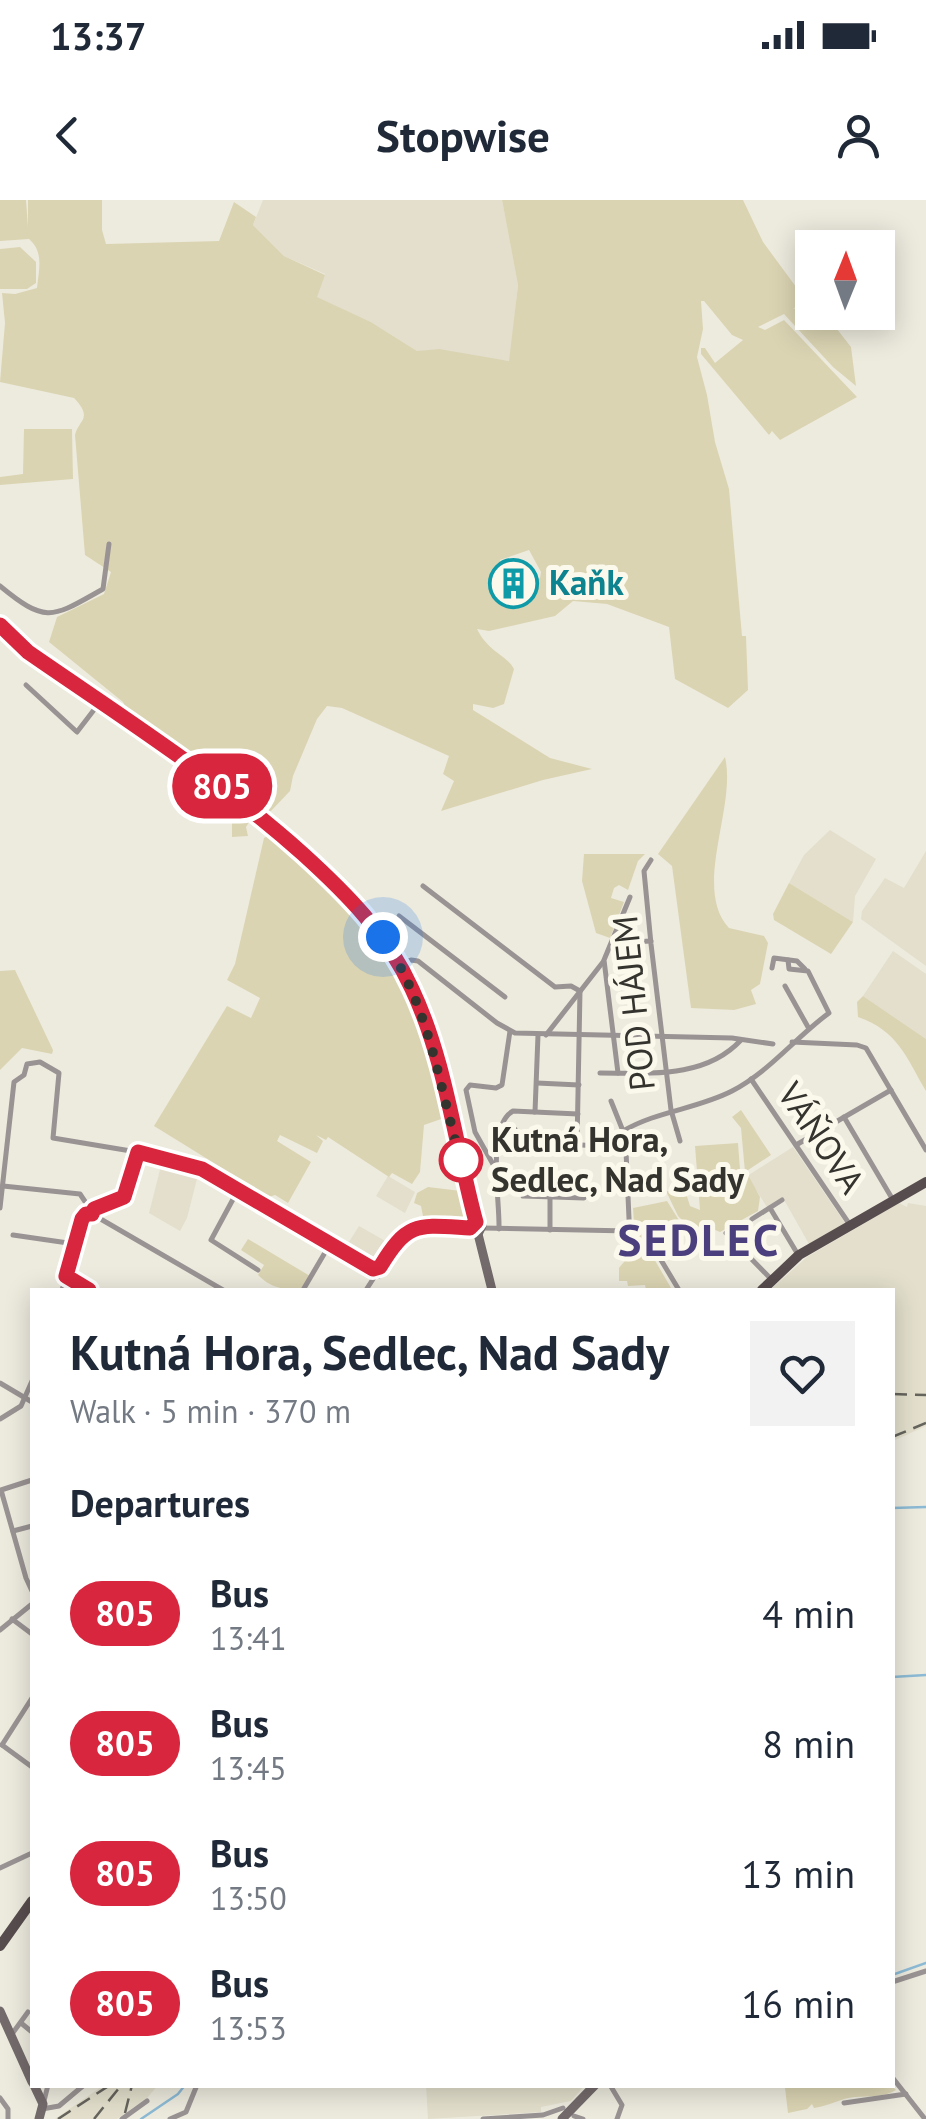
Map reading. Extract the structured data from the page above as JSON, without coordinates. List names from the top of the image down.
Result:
{
  "streets": {
    "street": ["POD HÁJEM", "VÁŇOVA"]
  },
  "districts": ["SEDLEC"],
  "places": {
    "building": ["Kaňk"],
    "other": ["Kutná Hora, Sedlec, Nad Sady"]
  },
  "lines": ["bus line 805"],
  "north": "top",
  "page": {
    "status": "13:37",
    "header": "Stopwise",
    "on_map": "805",
    "heading": [
      ["Kutná Hora, Sedlec, Nad Sady", "Walk · 5 min · 370 m"],
      "Departures"
    ],
    "list": [
      {
        "mark": "805",
        "name": "Bus",
        "note": "13:41",
        "value": "4 min"
      },
      {
        "mark": "805",
        "name": "Bus",
        "note": "13:45",
        "value": "8 min"
      },
      {
        "mark": "805",
        "name": "Bus",
        "note": "13:50",
        "value": "13 min"
      },
      {
        "mark": "805",
        "name": "Bus",
        "note": "13:53",
        "value": "16 min"
      }
    ]
  }
}
